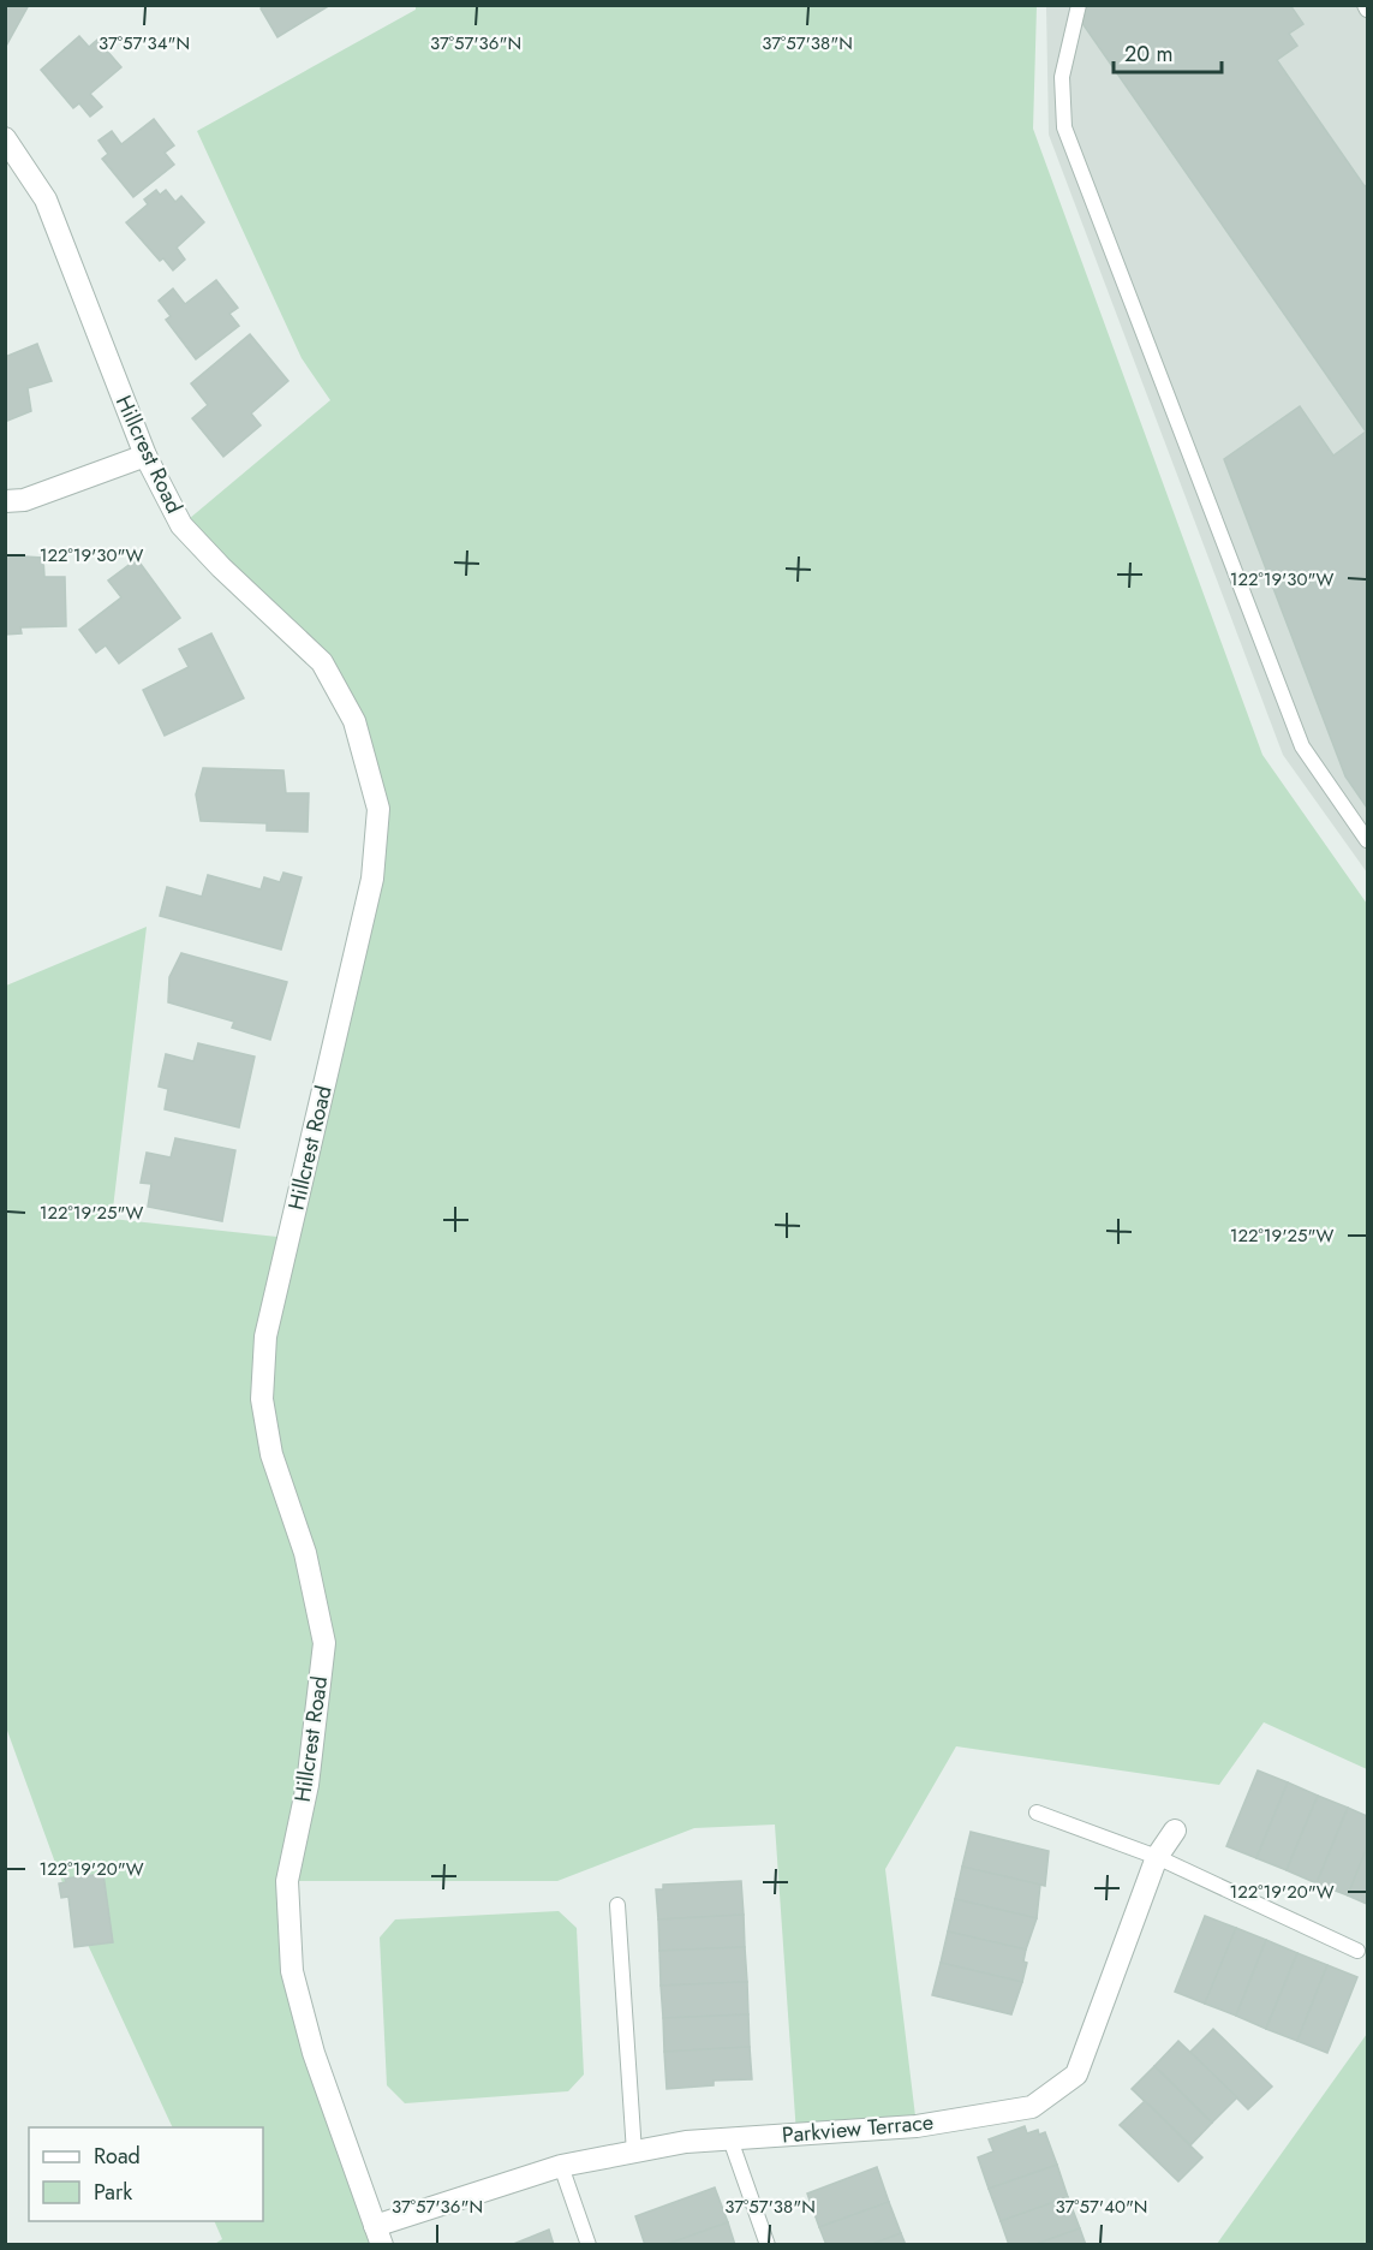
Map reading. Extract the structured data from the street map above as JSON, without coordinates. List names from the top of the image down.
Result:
{
  "streets": {
    "street": ["Hillcrest Road", "Parkview Terrace"]
  },
  "crossings": [
    ["Hillcrest Road", "Parkview Terrace"]
  ],
  "legend": ["Road", "Park"],
  "scale_bar": "20 m",
  "coordinates": [
    "37°57'34\"N",
    "37°57'36\"N",
    "37°57'38\"N",
    "122°19'30\"W",
    "122°19'25\"W",
    "122°19'20\"W",
    "37°57'40\"N"
  ]
}
